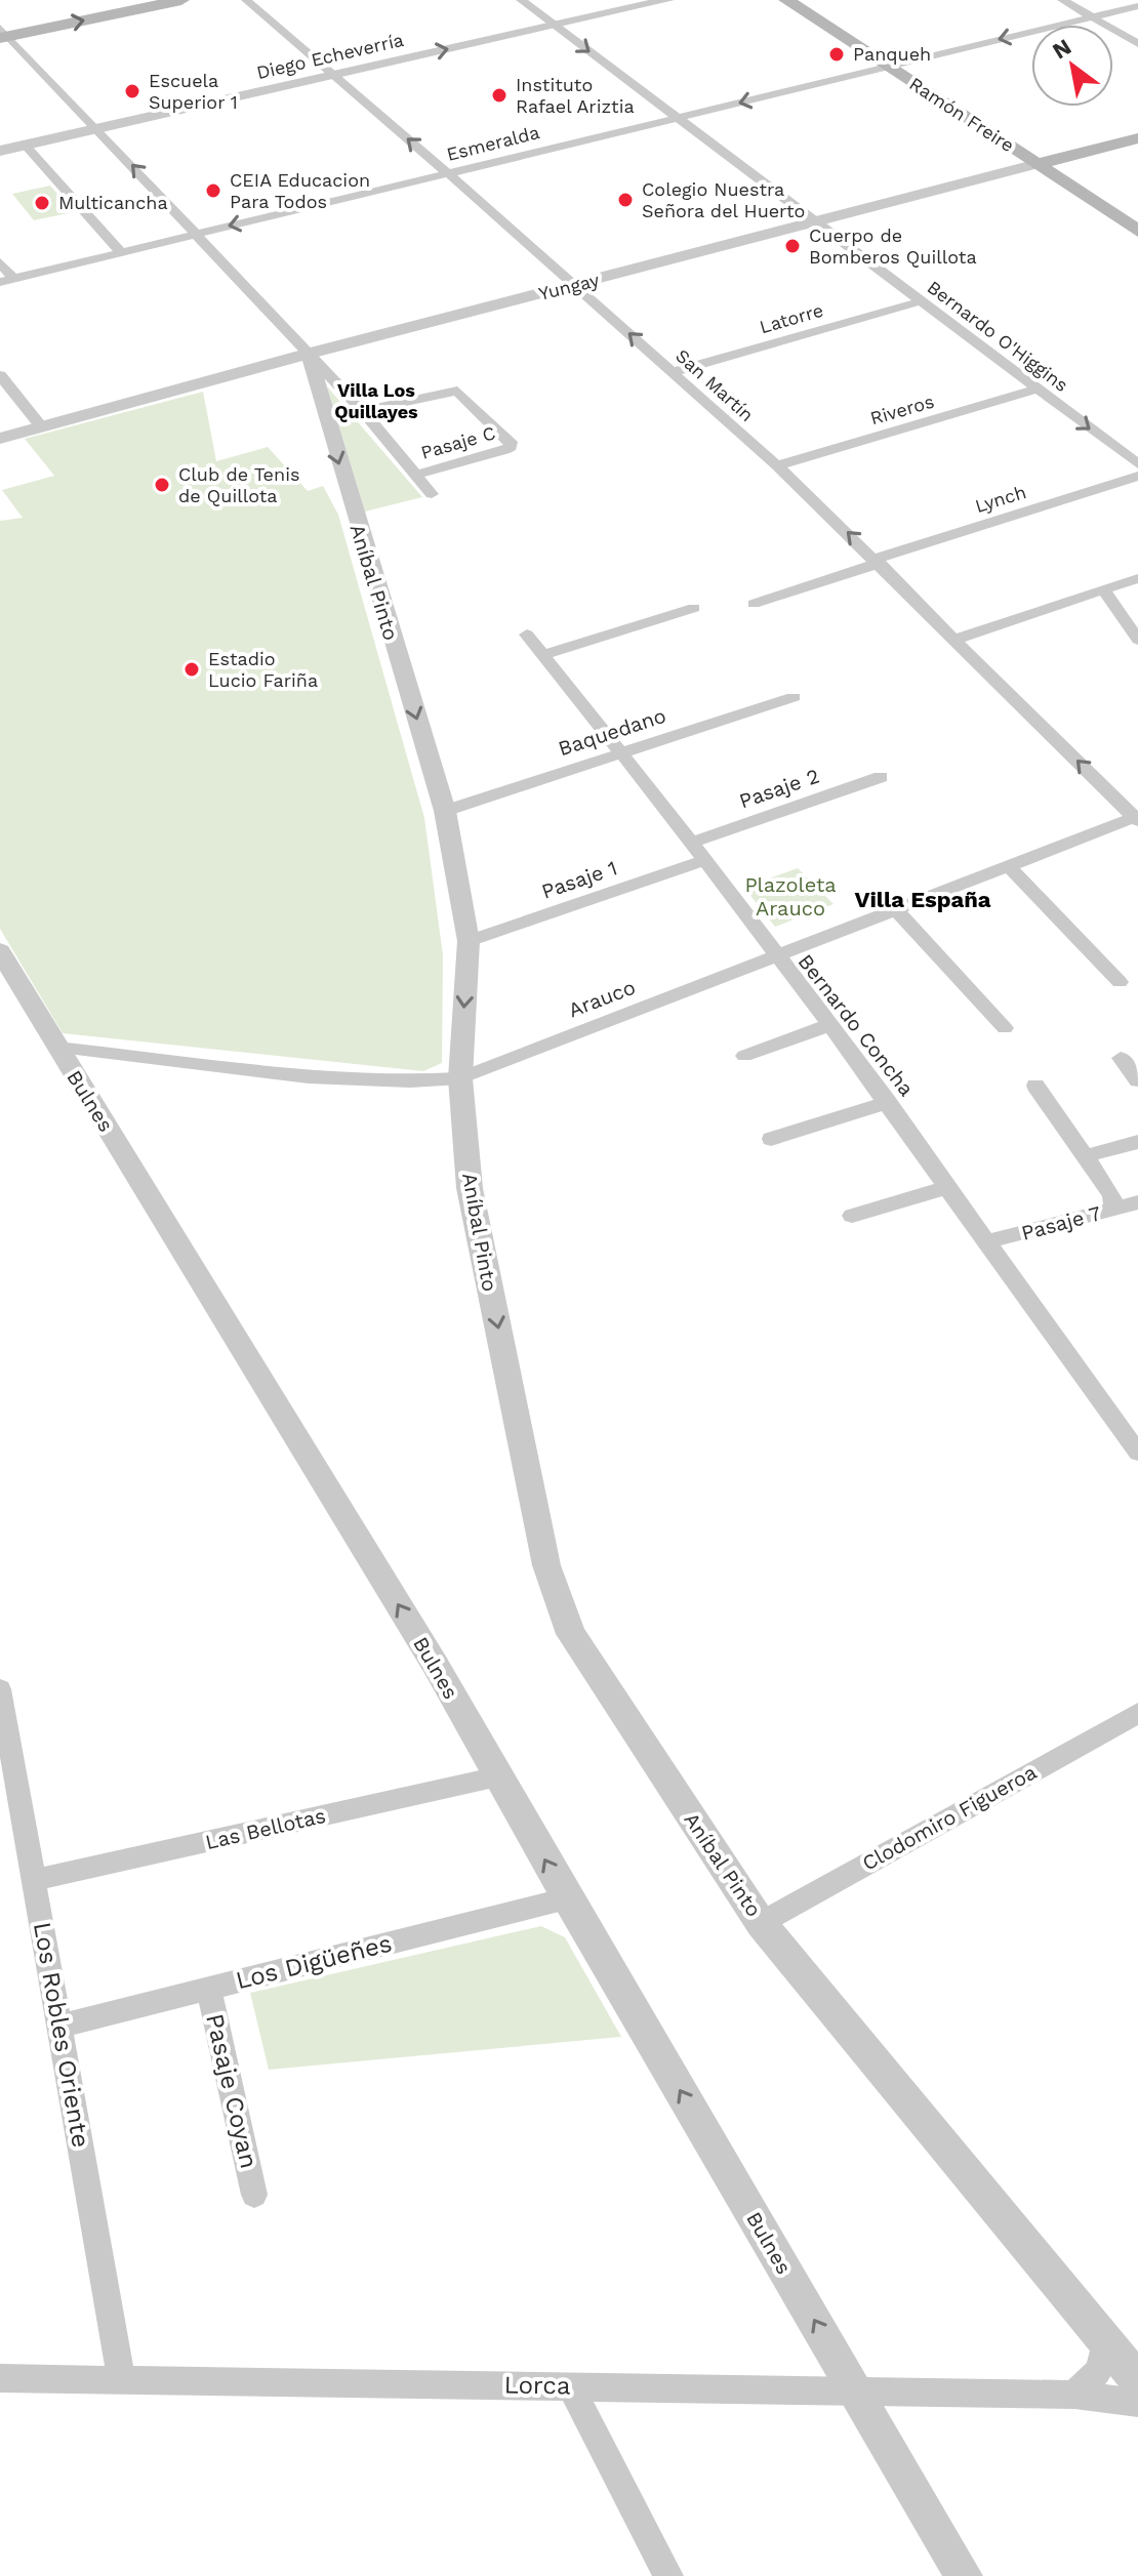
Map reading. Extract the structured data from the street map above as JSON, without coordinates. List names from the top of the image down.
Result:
{
  "streets": {
    "main road": ["Ramón Freire", "Yungay"],
    "street": [
      "Diego Echeverría",
      "Esmeralda",
      "Latorre",
      "Bernardo O'Higgins",
      "San Martín",
      "Riveros",
      "Pasaje C",
      "Lynch",
      "Aníbal Pinto",
      "Baquedano",
      "Pasaje 2",
      "Pasaje 1",
      "Arauco",
      "Bernardo Concha",
      "Bulnes",
      "Pasaje 7",
      "Clodomiro Figueroa",
      "Las Bellotas",
      "Los Digüeñes",
      "Los Robles Oriente",
      "Pasaje Coyan",
      "Lorca"
    ]
  },
  "crossings": [
    ["Diego Echeverría", "Bernardo O'Higgins"],
    ["Diego Echeverría", "San Martín"],
    ["Diego Echeverría", "Aníbal Pinto"],
    ["Ramón Freire", "Esmeralda"],
    ["Ramón Freire", "Yungay"],
    ["Esmeralda", "Bernardo O'Higgins"],
    ["Esmeralda", "San Martín"],
    ["Esmeralda", "Aníbal Pinto"],
    ["Yungay", "Bernardo O'Higgins"],
    ["Yungay", "San Martín"],
    ["Yungay", "Aníbal Pinto"],
    ["Latorre", "Bernardo O'Higgins"],
    ["Latorre", "San Martín"],
    ["Bernardo O'Higgins", "Riveros"],
    ["San Martín", "Riveros"],
    ["San Martín", "Lynch"],
    ["San Martín", "Arauco"],
    ["Aníbal Pinto", "Baquedano"],
    ["Aníbal Pinto", "Pasaje 1"],
    ["Aníbal Pinto", "Arauco"],
    ["Aníbal Pinto", "Clodomiro Figueroa"],
    ["Baquedano", "Bernardo Concha"],
    ["Pasaje 2", "Bernardo Concha"],
    ["Pasaje 1", "Bernardo Concha"],
    ["Arauco", "Bernardo Concha"],
    ["Arauco", "Bulnes"],
    ["Bernardo Concha", "Pasaje 7"],
    ["Bulnes", "Las Bellotas"],
    ["Bulnes", "Los Digüeñes"],
    ["Bulnes", "Lorca"],
    ["Las Bellotas", "Los Robles Oriente"],
    ["Los Digüeñes", "Los Robles Oriente"],
    ["Los Digüeñes", "Pasaje Coyan"],
    ["Los Robles Oriente", "Lorca"]
  ],
  "one_way": [
    "Esmeralda",
    "Bernardo O'Higgins",
    "San Martín",
    "Aníbal Pinto",
    "Bulnes"
  ],
  "districts": ["Villa Los Quillayes", "Villa España"],
  "parks": ["Plazoleta Arauco"],
  "places": [
    "Panqueh",
    "Escuela Superior 1",
    "Instituto Rafael Ariztia",
    "CEIA Educacion Para Todos",
    "Colegio Nuestra Señora del Huerto",
    "Multicancha",
    "Cuerpo de Bomberos Quillota",
    "Club de Tenis de Quillota",
    "Estadio Lucio Fariña"
  ],
  "north": "top left"
}
